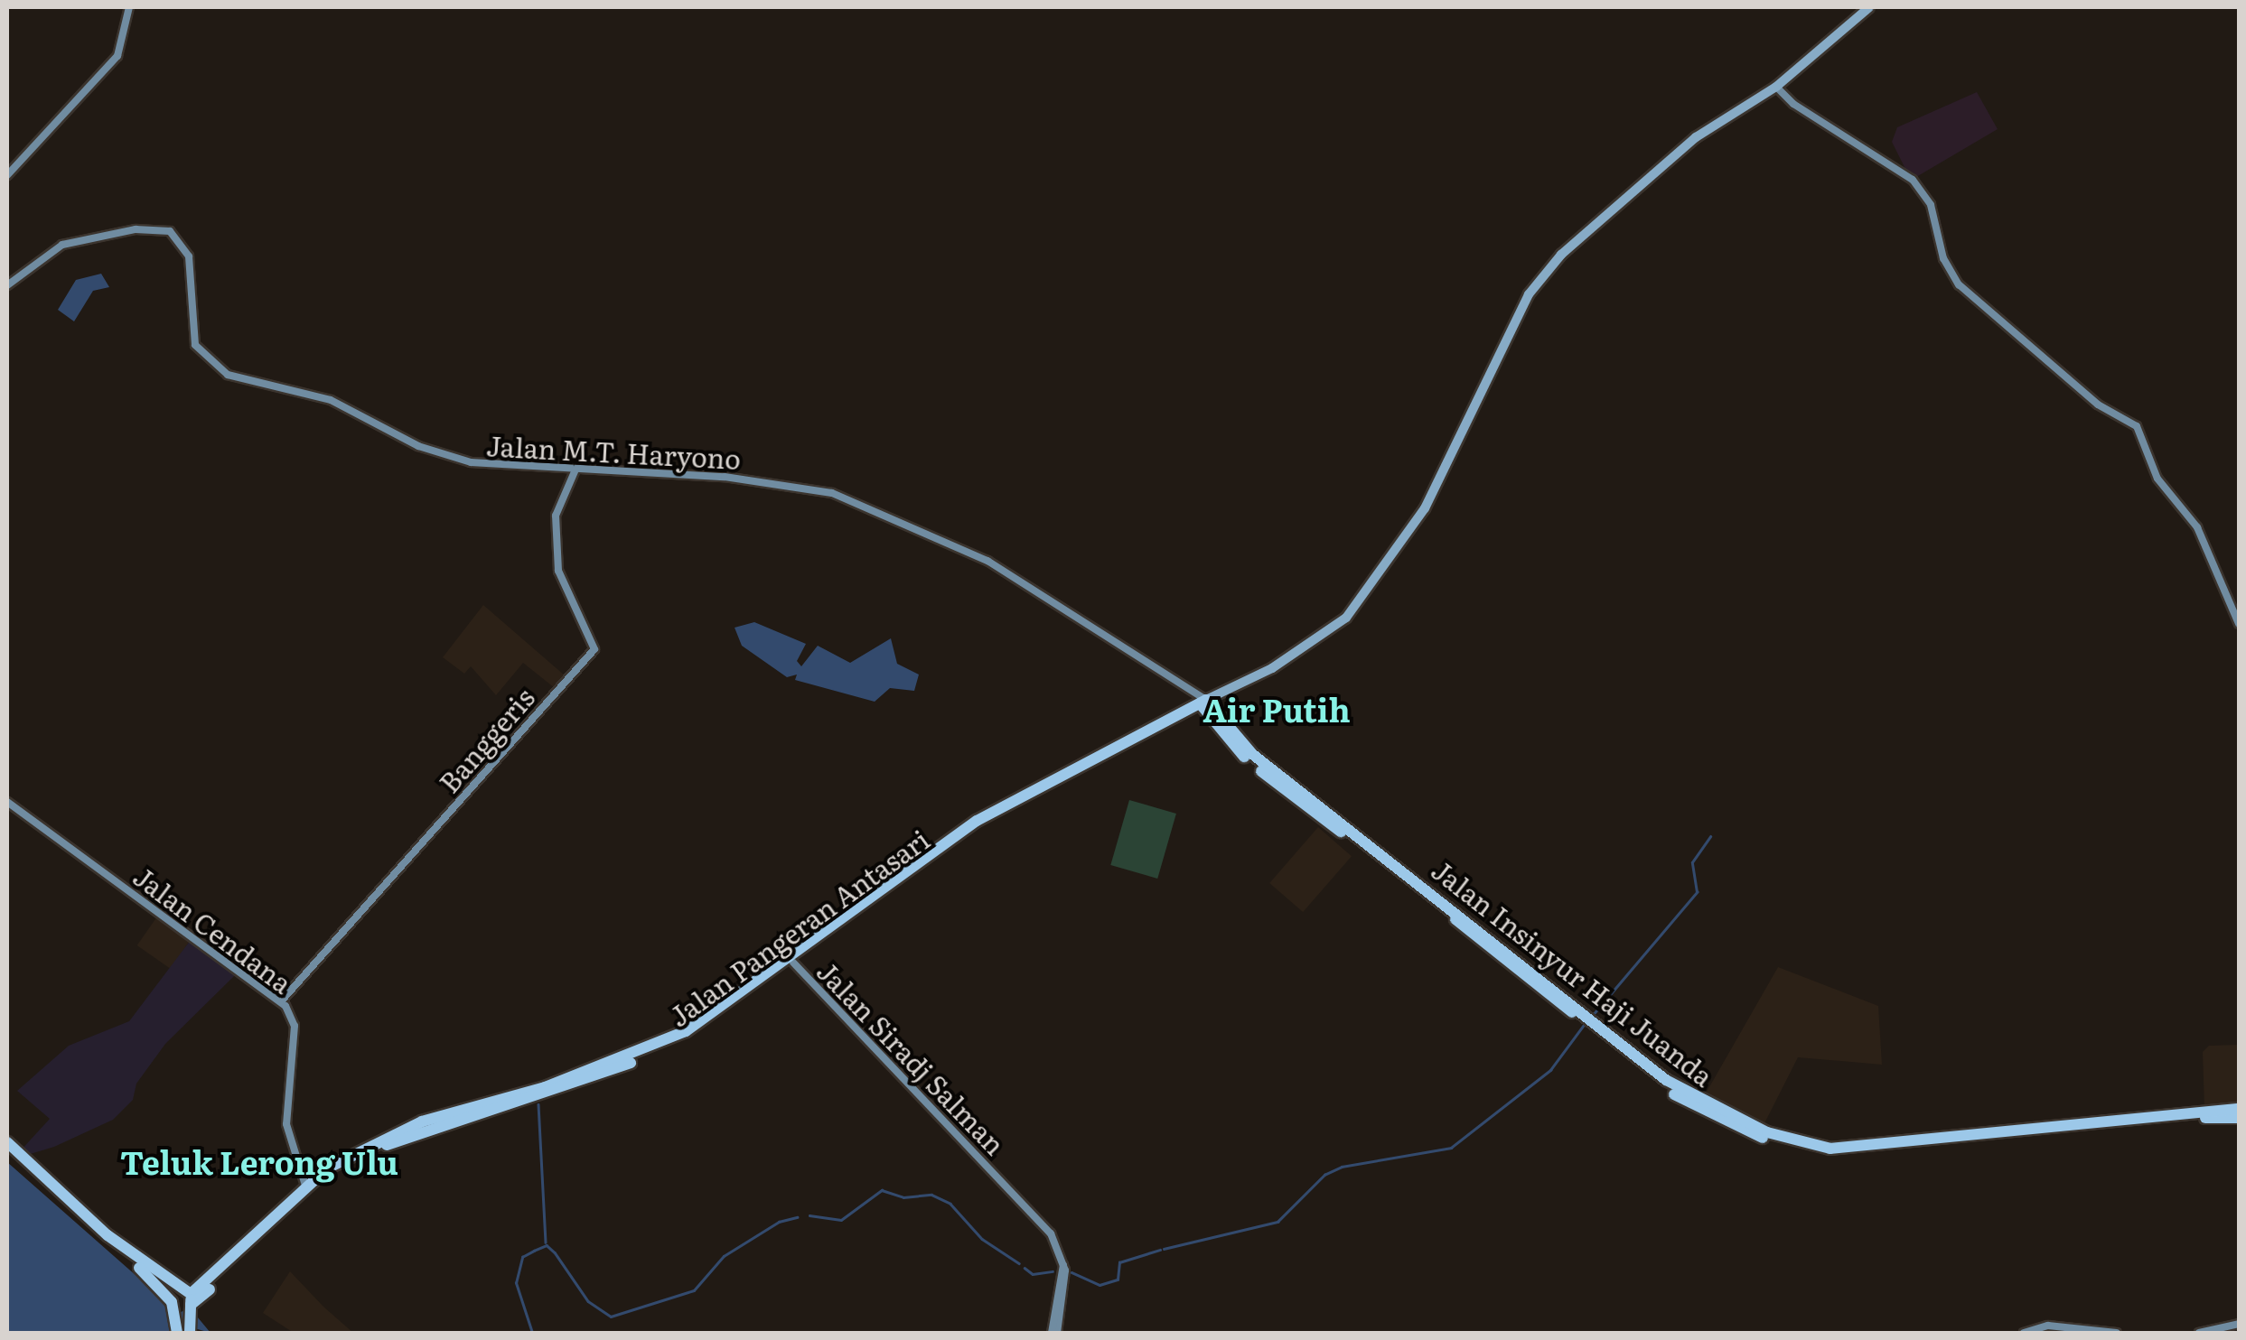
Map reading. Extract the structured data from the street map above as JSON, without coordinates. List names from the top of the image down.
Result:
{
  "streets": {
    "highway": ["Jalan Pangeran Antasari", "Jalan Insinyur Haji Juanda"],
    "main road": [
      "Jalan M.T. Haryono",
      "Banggeris",
      "Jalan Cendana",
      "Jalan Siradj Salman"
    ]
  },
  "crossings": [
    ["Jalan M.T. Haryono", "Banggeris"],
    ["Jalan M.T. Haryono", "Jalan Pangeran Antasari"],
    ["Jalan M.T. Haryono", "Jalan Insinyur Haji Juanda"],
    ["Banggeris", "Jalan Cendana"],
    ["Jalan Pangeran Antasari", "Jalan Cendana"],
    ["Jalan Pangeran Antasari", "Jalan Insinyur Haji Juanda"],
    ["Jalan Pangeran Antasari", "Jalan Siradj Salman"]
  ],
  "districts": ["Air Putih", "Teluk Lerong Ulu"]
}
